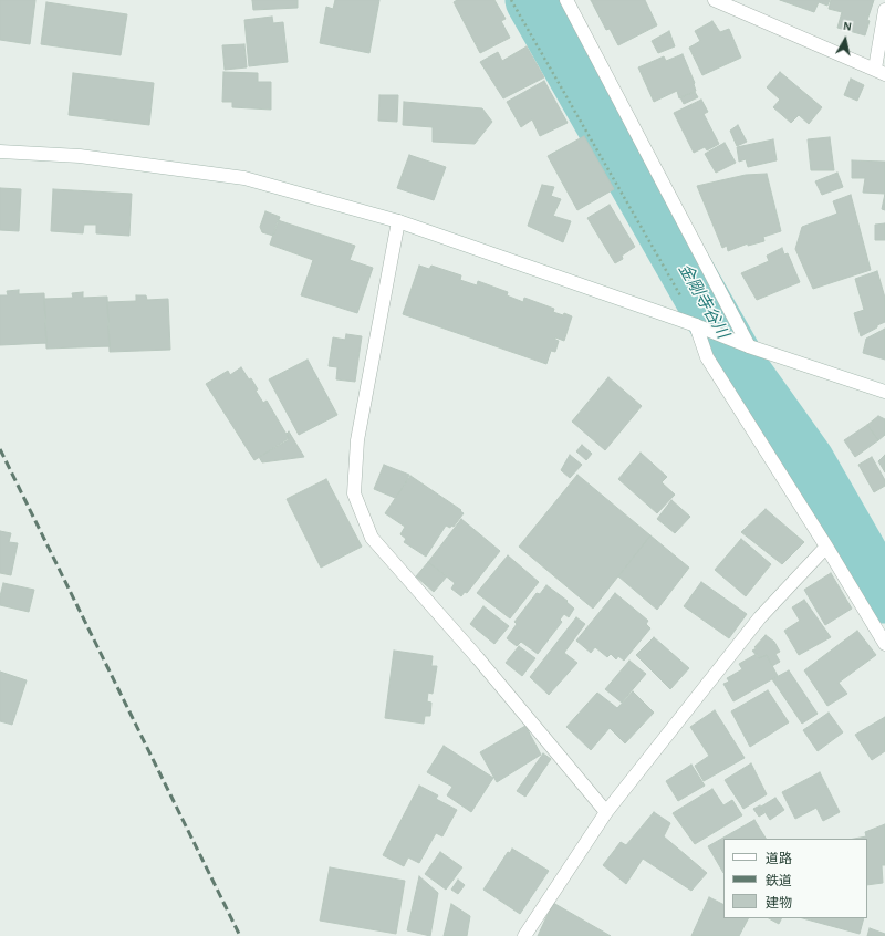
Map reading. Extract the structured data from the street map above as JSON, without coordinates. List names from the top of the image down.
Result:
{
  "water": ["金剛寺谷川"],
  "legend": ["道路", "鉄道", "建物"],
  "north": "top"
}
